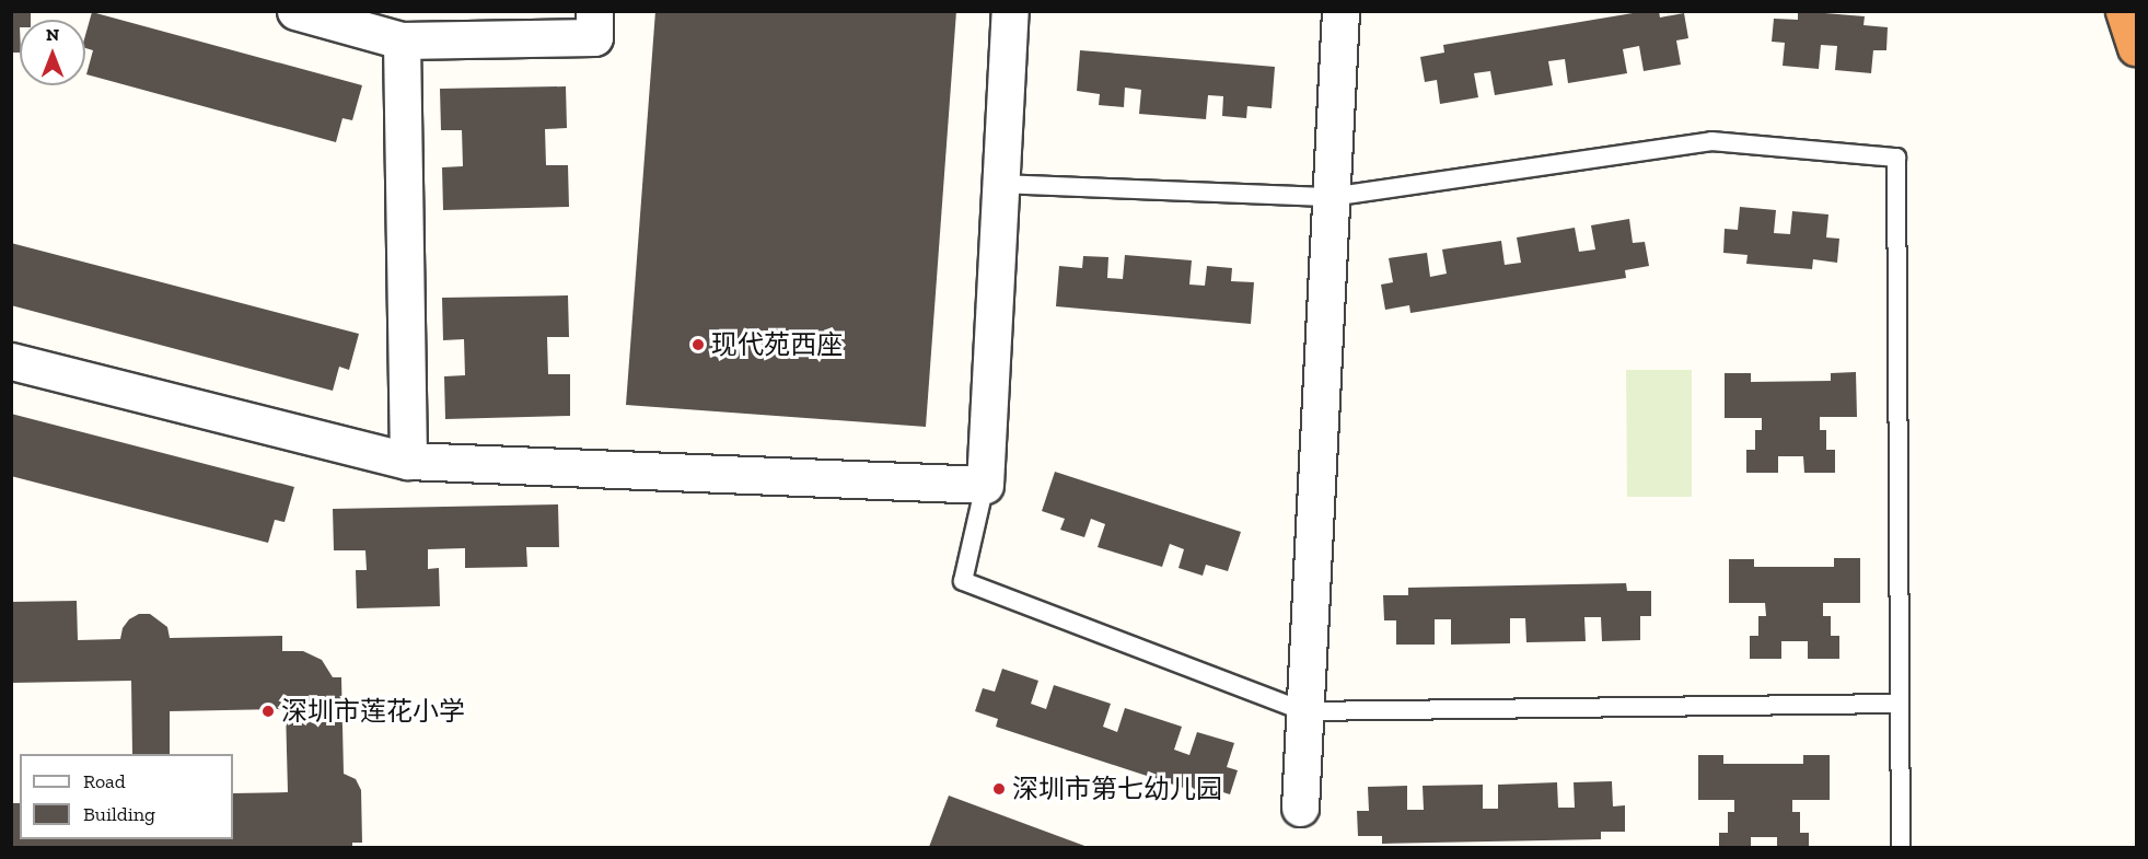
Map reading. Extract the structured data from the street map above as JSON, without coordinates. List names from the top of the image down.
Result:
{
  "places": ["现代苑西座", "深圳市莲花小学", "深圳市第七幼儿园"],
  "legend": ["Road", "Building"],
  "north": "top"
}
